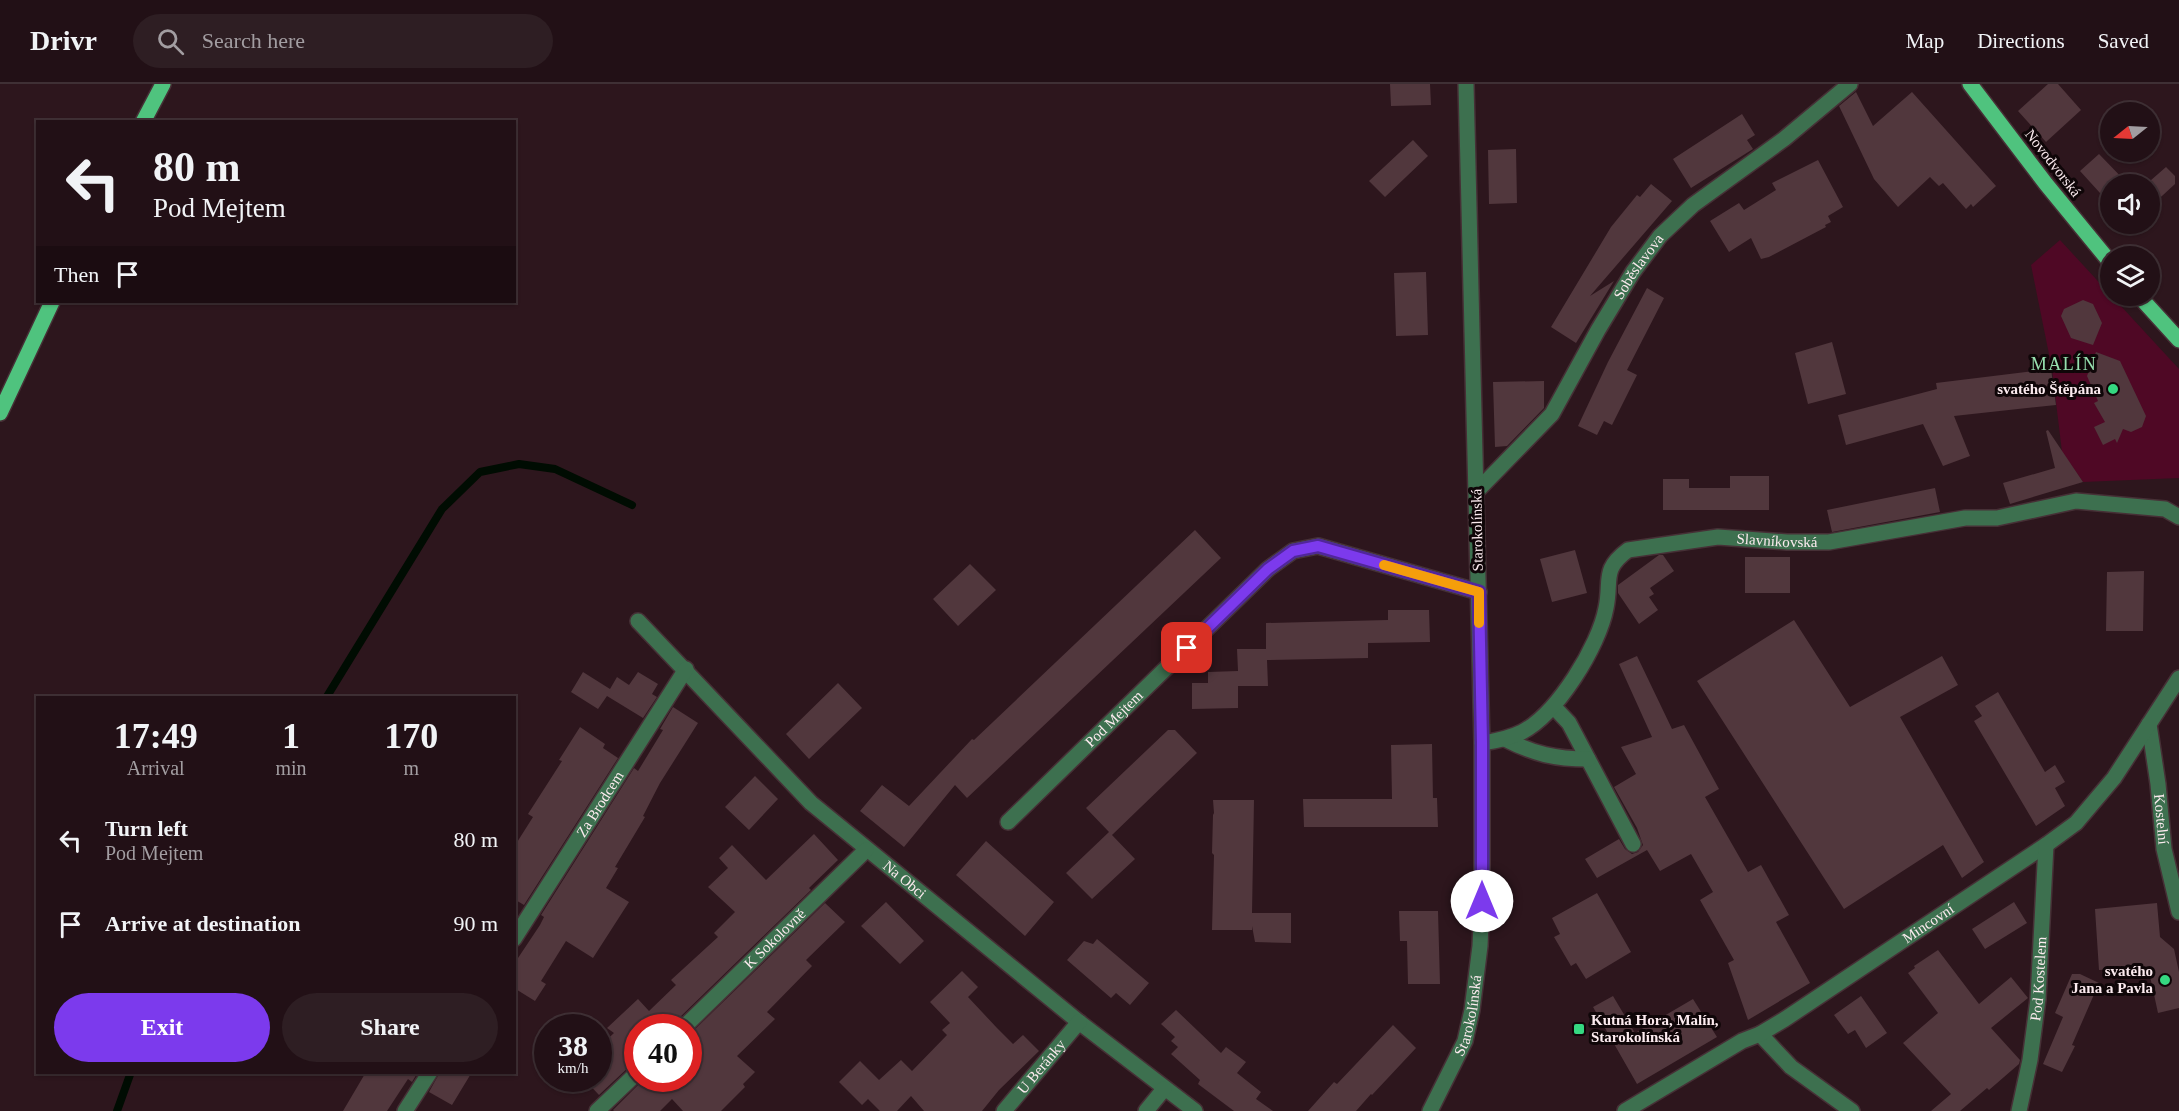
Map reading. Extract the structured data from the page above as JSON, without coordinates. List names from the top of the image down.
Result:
{
  "streets": {
    "main road": ["Novodvorská"],
    "street": [
      "Soběslavova",
      "Starokolínská",
      "Slavníkovská",
      "Pod Mejtem",
      "Za Brodcem",
      "Kostelní",
      "Na Obci",
      "Mincovní",
      "K Sokolovně",
      "Pod Kostelem",
      "U Beránky"
    ]
  },
  "crossings": [
    ["Soběslavova", "Starokolínská"],
    ["Starokolínská", "Slavníkovská"],
    ["Starokolínská", "Pod Mejtem"],
    ["Za Brodcem", "Na Obci"],
    ["Kostelní", "Mincovní"],
    ["Na Obci", "K Sokolovně"],
    ["Na Obci", "U Beránky"],
    ["Mincovní", "Pod Kostelem"]
  ],
  "districts": ["MALÍN"],
  "places": {
    "other": ["svatého Štěpána", "svatého Jana a Pavla"],
    "transit": ["Kutná Hora, Malín, Starokolínská"]
  },
  "north": "left",
  "page": {
    "header": "Drivr",
    "search": "Search here",
    "nav": ["Map", "Directions", "Saved"],
    "turn": ["80 m", "Pod Mejtem"],
    "then": "Then",
    "eta": [
      "17:49",
      "Arrival",
      "1",
      "min",
      "170",
      "m"
    ],
    "list": [
      {
        "name": "Turn left",
        "note": "Pod Mejtem",
        "value": "80 m"
      },
      {
        "name": "Arrive at destination",
        "value": "90 m"
      }
    ],
    "buttons": ["Exit", "Share"],
    "speed": "38 km/h",
    "limit": "40"
  }
}
